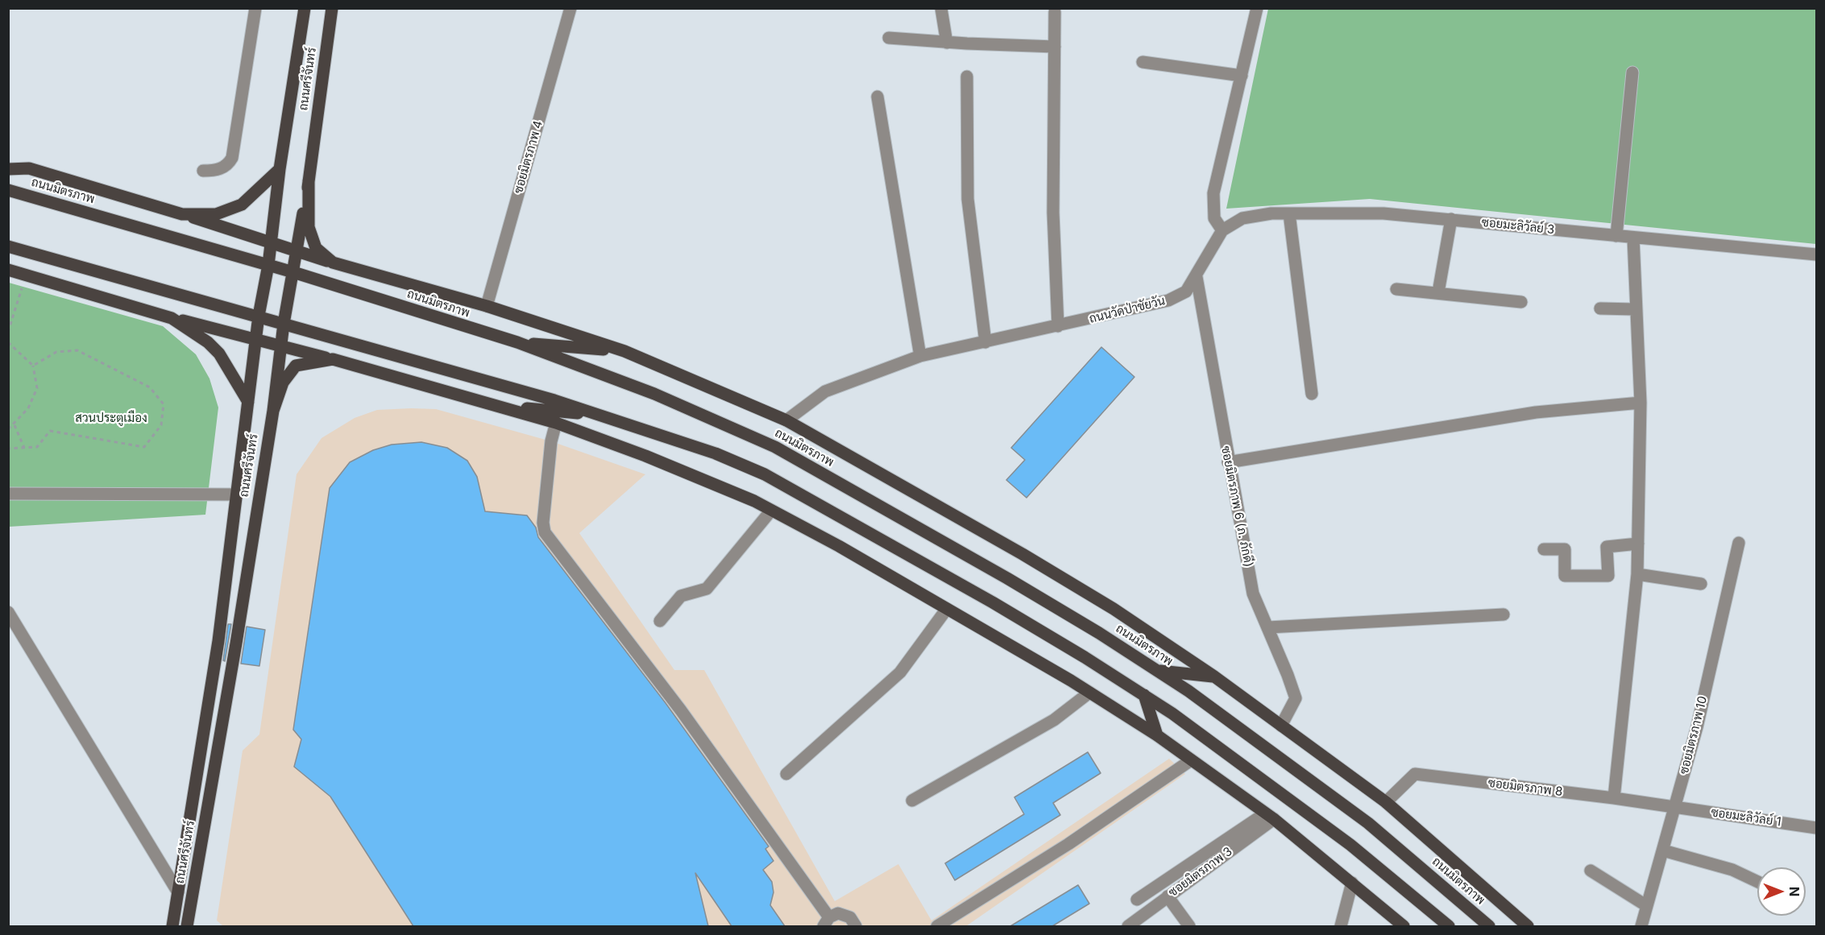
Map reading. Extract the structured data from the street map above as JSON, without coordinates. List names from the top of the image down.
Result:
{
  "streets": {
    "main road": ["ถนนศรีจันทร์", "ถนนมิตรภาพ"],
    "street": [
      "ซอยมิตรภาพ 4",
      "ซอยมะลิวัลย์ 3",
      "ถนนวัดป่าชัยวัน",
      "ซอยมิตรภาพ 6 (ภ. ภักดี)",
      "ซอยมิตรภาพ 10",
      "ซอยมิตรภาพ 8",
      "ซอยมะลิวัลย์ 1",
      "ซอยมิตรภาพ 3"
    ]
  },
  "crossings": [
    ["ถนนศรีจันทร์", "ถนนมิตรภาพ"],
    ["ซอยมิตรภาพ 4", "ถนนมิตรภาพ"],
    ["ถนนมิตรภาพ", "ถนนวัดป่าชัยวัน"],
    ["ถนนมิตรภาพ", "ซอยมิตรภาพ 6 (ภ. ภักดี)"],
    ["ถนนมิตรภาพ", "ซอยมิตรภาพ 8"],
    ["ซอยมะลิวัลย์ 3", "ถนนวัดป่าชัยวัน"],
    ["ถนนวัดป่าชัยวัน", "ซอยมิตรภาพ 6 (ภ. ภักดี)"],
    ["ซอยมิตรภาพ 10", "ซอยมิตรภาพ 8"],
    ["ซอยมิตรภาพ 10", "ซอยมะลิวัลย์ 1"],
    ["ซอยมิตรภาพ 8", "ซอยมะลิวัลย์ 1"]
  ],
  "parks": ["สวนประตูเมือง"],
  "north": "right"
}
